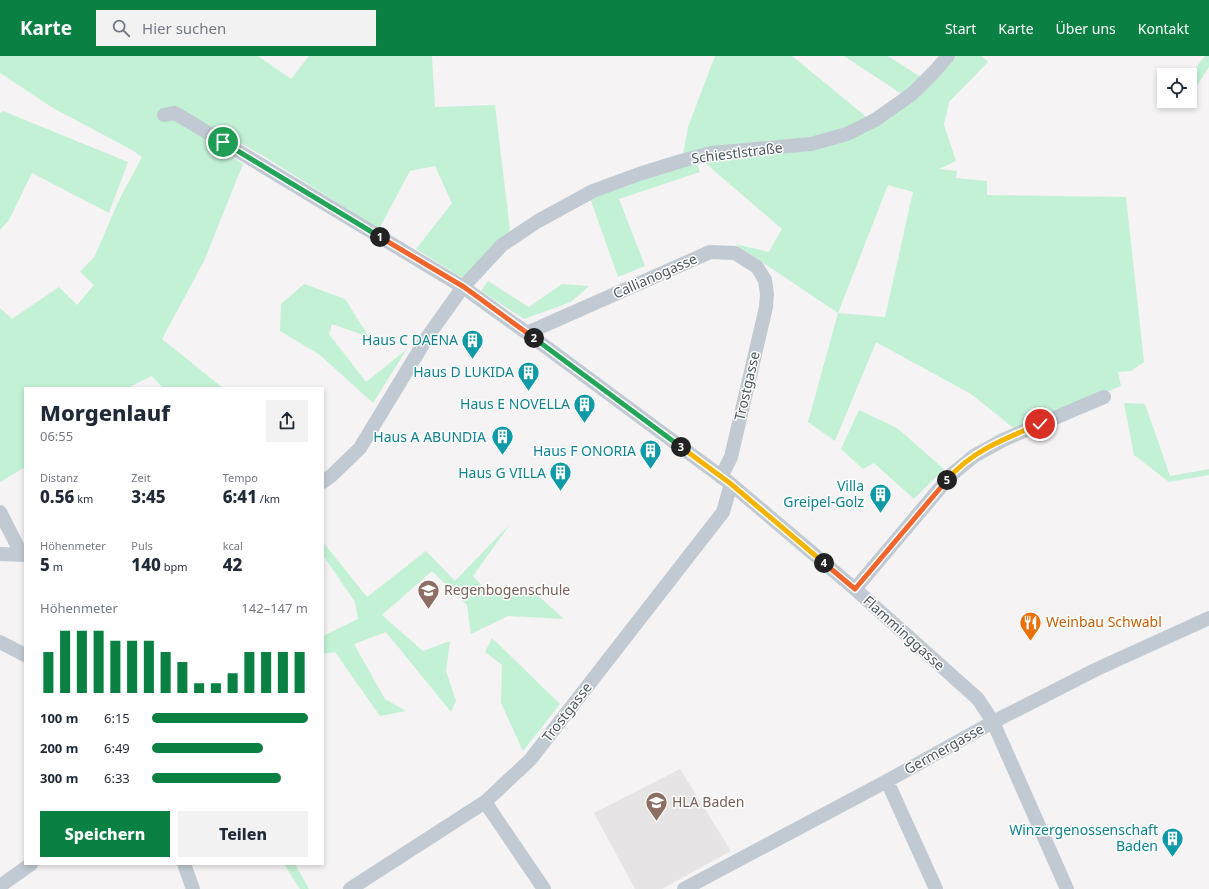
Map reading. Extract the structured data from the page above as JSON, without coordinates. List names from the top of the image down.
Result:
{
  "streets": {
    "street": [
      "Schiestlstraße",
      "Callianogasse",
      "Trostgasse",
      "Flamminggasse",
      "Germergasse"
    ]
  },
  "crossings": [
    ["Schiestlstraße", "Flamminggasse"],
    ["Callianogasse", "Trostgasse"],
    ["Callianogasse", "Flamminggasse"],
    ["Trostgasse", "Flamminggasse"],
    ["Flamminggasse", "Germergasse"]
  ],
  "places": {
    "building": [
      "Haus C DAENA",
      "Haus D LUKIDA",
      "Haus E NOVELLA",
      "Haus A ABUNDIA",
      "Haus F ONORIA",
      "Haus G VILLA",
      "Villa Greipel-Golz",
      "Winzergenossenschaft Baden"
    ],
    "school or university": ["Regenbogenschule", "HLA Baden"],
    "restaurant": ["Weinbau Schwabl"]
  },
  "page": {
    "header": "Karte",
    "search": "Hier suchen",
    "nav": [
      "Start",
      "Karte",
      "Über uns",
      "Kontakt"
    ],
    "pins": [
      "1",
      "2",
      "3",
      "5",
      "4"
    ],
    "heading": ["Morgenlauf", "06:55"],
    "stats": [
      ["Distanz", "0.56 km"],
      ["Zeit", "3:45"],
      ["Tempo", "6:41 /km"],
      ["Höhenmeter", "5 m"],
      ["Puls", "140 bpm"],
      ["kcal", "42"]
    ],
    "chart": ["Höhenmeter", "142–147 m"],
    "list": [
      {
        "name": "100 m",
        "note": "6:15"
      },
      {
        "name": "200 m",
        "note": "6:49"
      },
      {
        "name": "300 m",
        "note": "6:33"
      }
    ],
    "buttons": ["Speichern", "Teilen"]
  }
}
